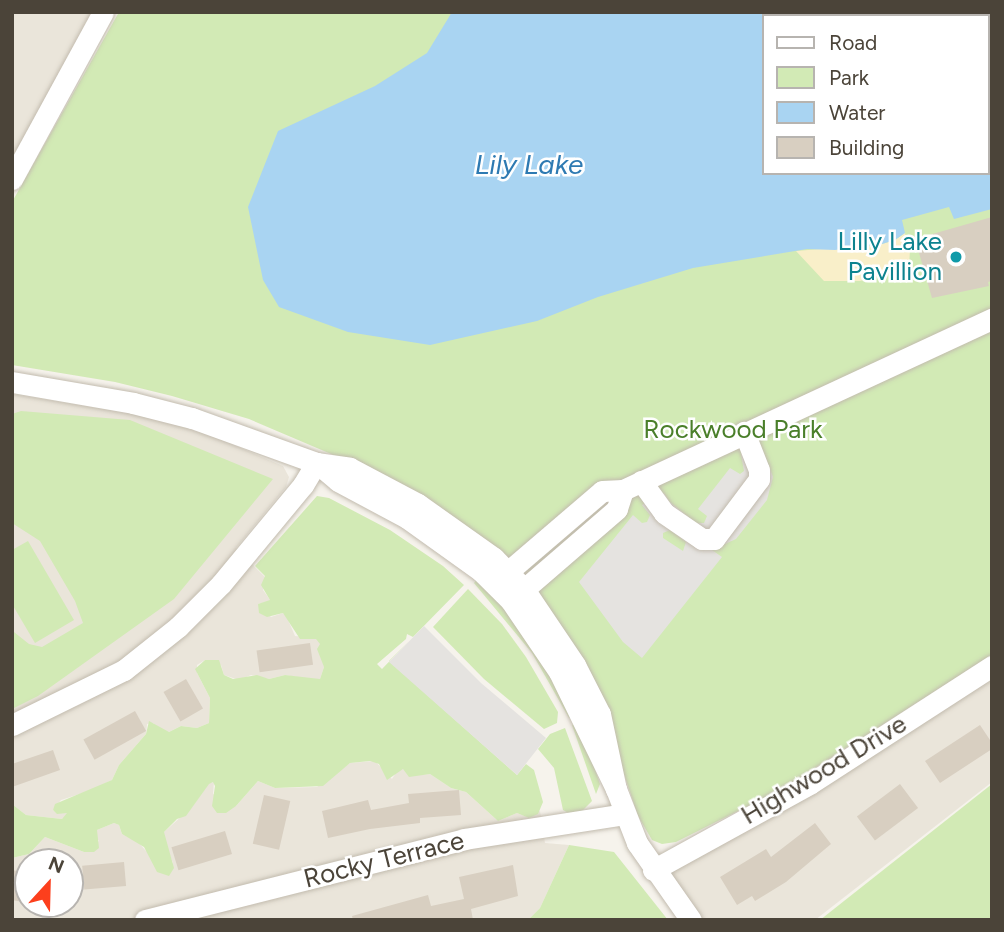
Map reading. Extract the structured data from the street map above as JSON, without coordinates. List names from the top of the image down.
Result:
{
  "streets": {
    "street": ["Highwood Drive", "Rocky Terrace"]
  },
  "water": ["Lily Lake"],
  "parks": ["Rockwood Park"],
  "places": ["Lilly Lake Pavillion"],
  "legend": [
    "Road",
    "Park",
    "Water",
    "Building"
  ],
  "north": "top"
}
